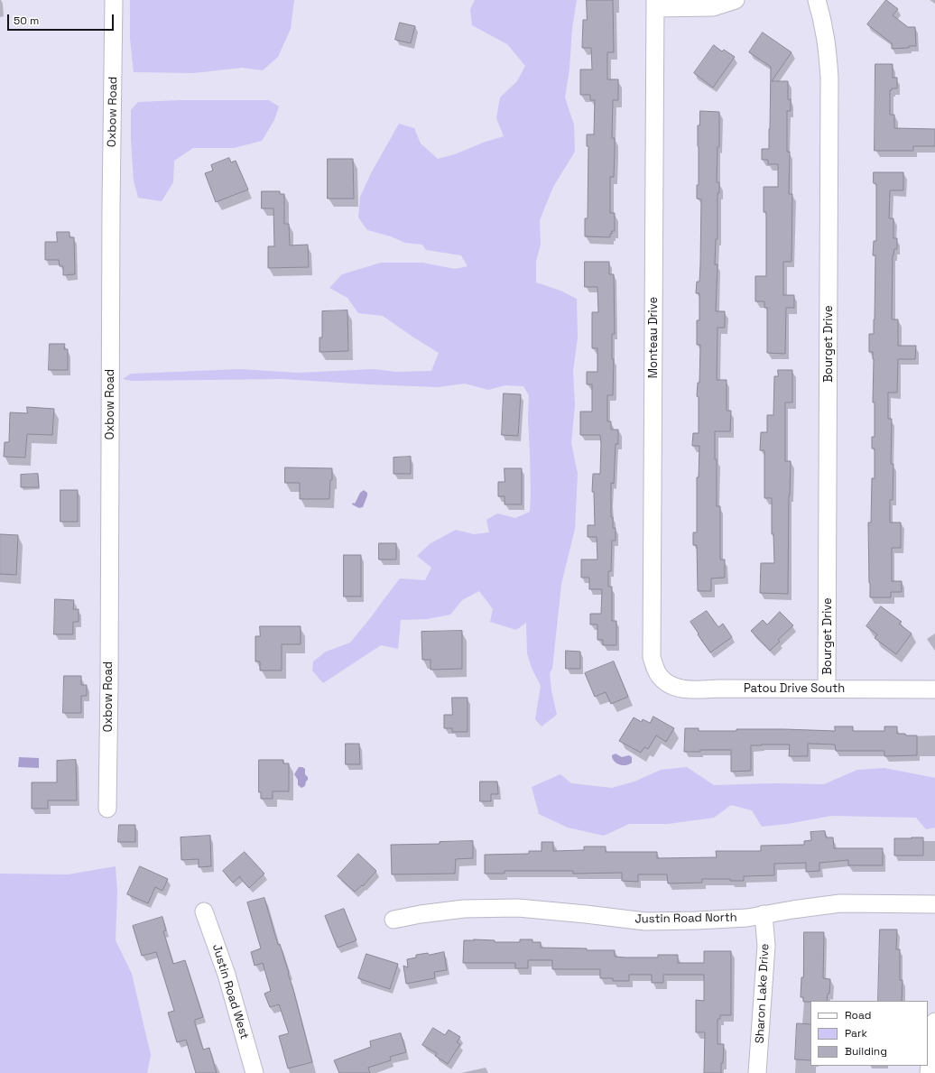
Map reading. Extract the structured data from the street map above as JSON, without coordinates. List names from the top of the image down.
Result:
{
  "streets": {
    "street": [
      "Oxbow Road",
      "Monteau Drive",
      "Bourget Drive",
      "Patou Drive South",
      "Justin Road North",
      "Justin Road West",
      "Sharon Lake Drive"
    ]
  },
  "crossings": [
    ["Monteau Drive", "Patou Drive South"],
    ["Bourget Drive", "Patou Drive South"],
    ["Justin Road North", "Sharon Lake Drive"]
  ],
  "legend": ["Road", "Park", "Building"],
  "scale_bar": "50 m"
}
